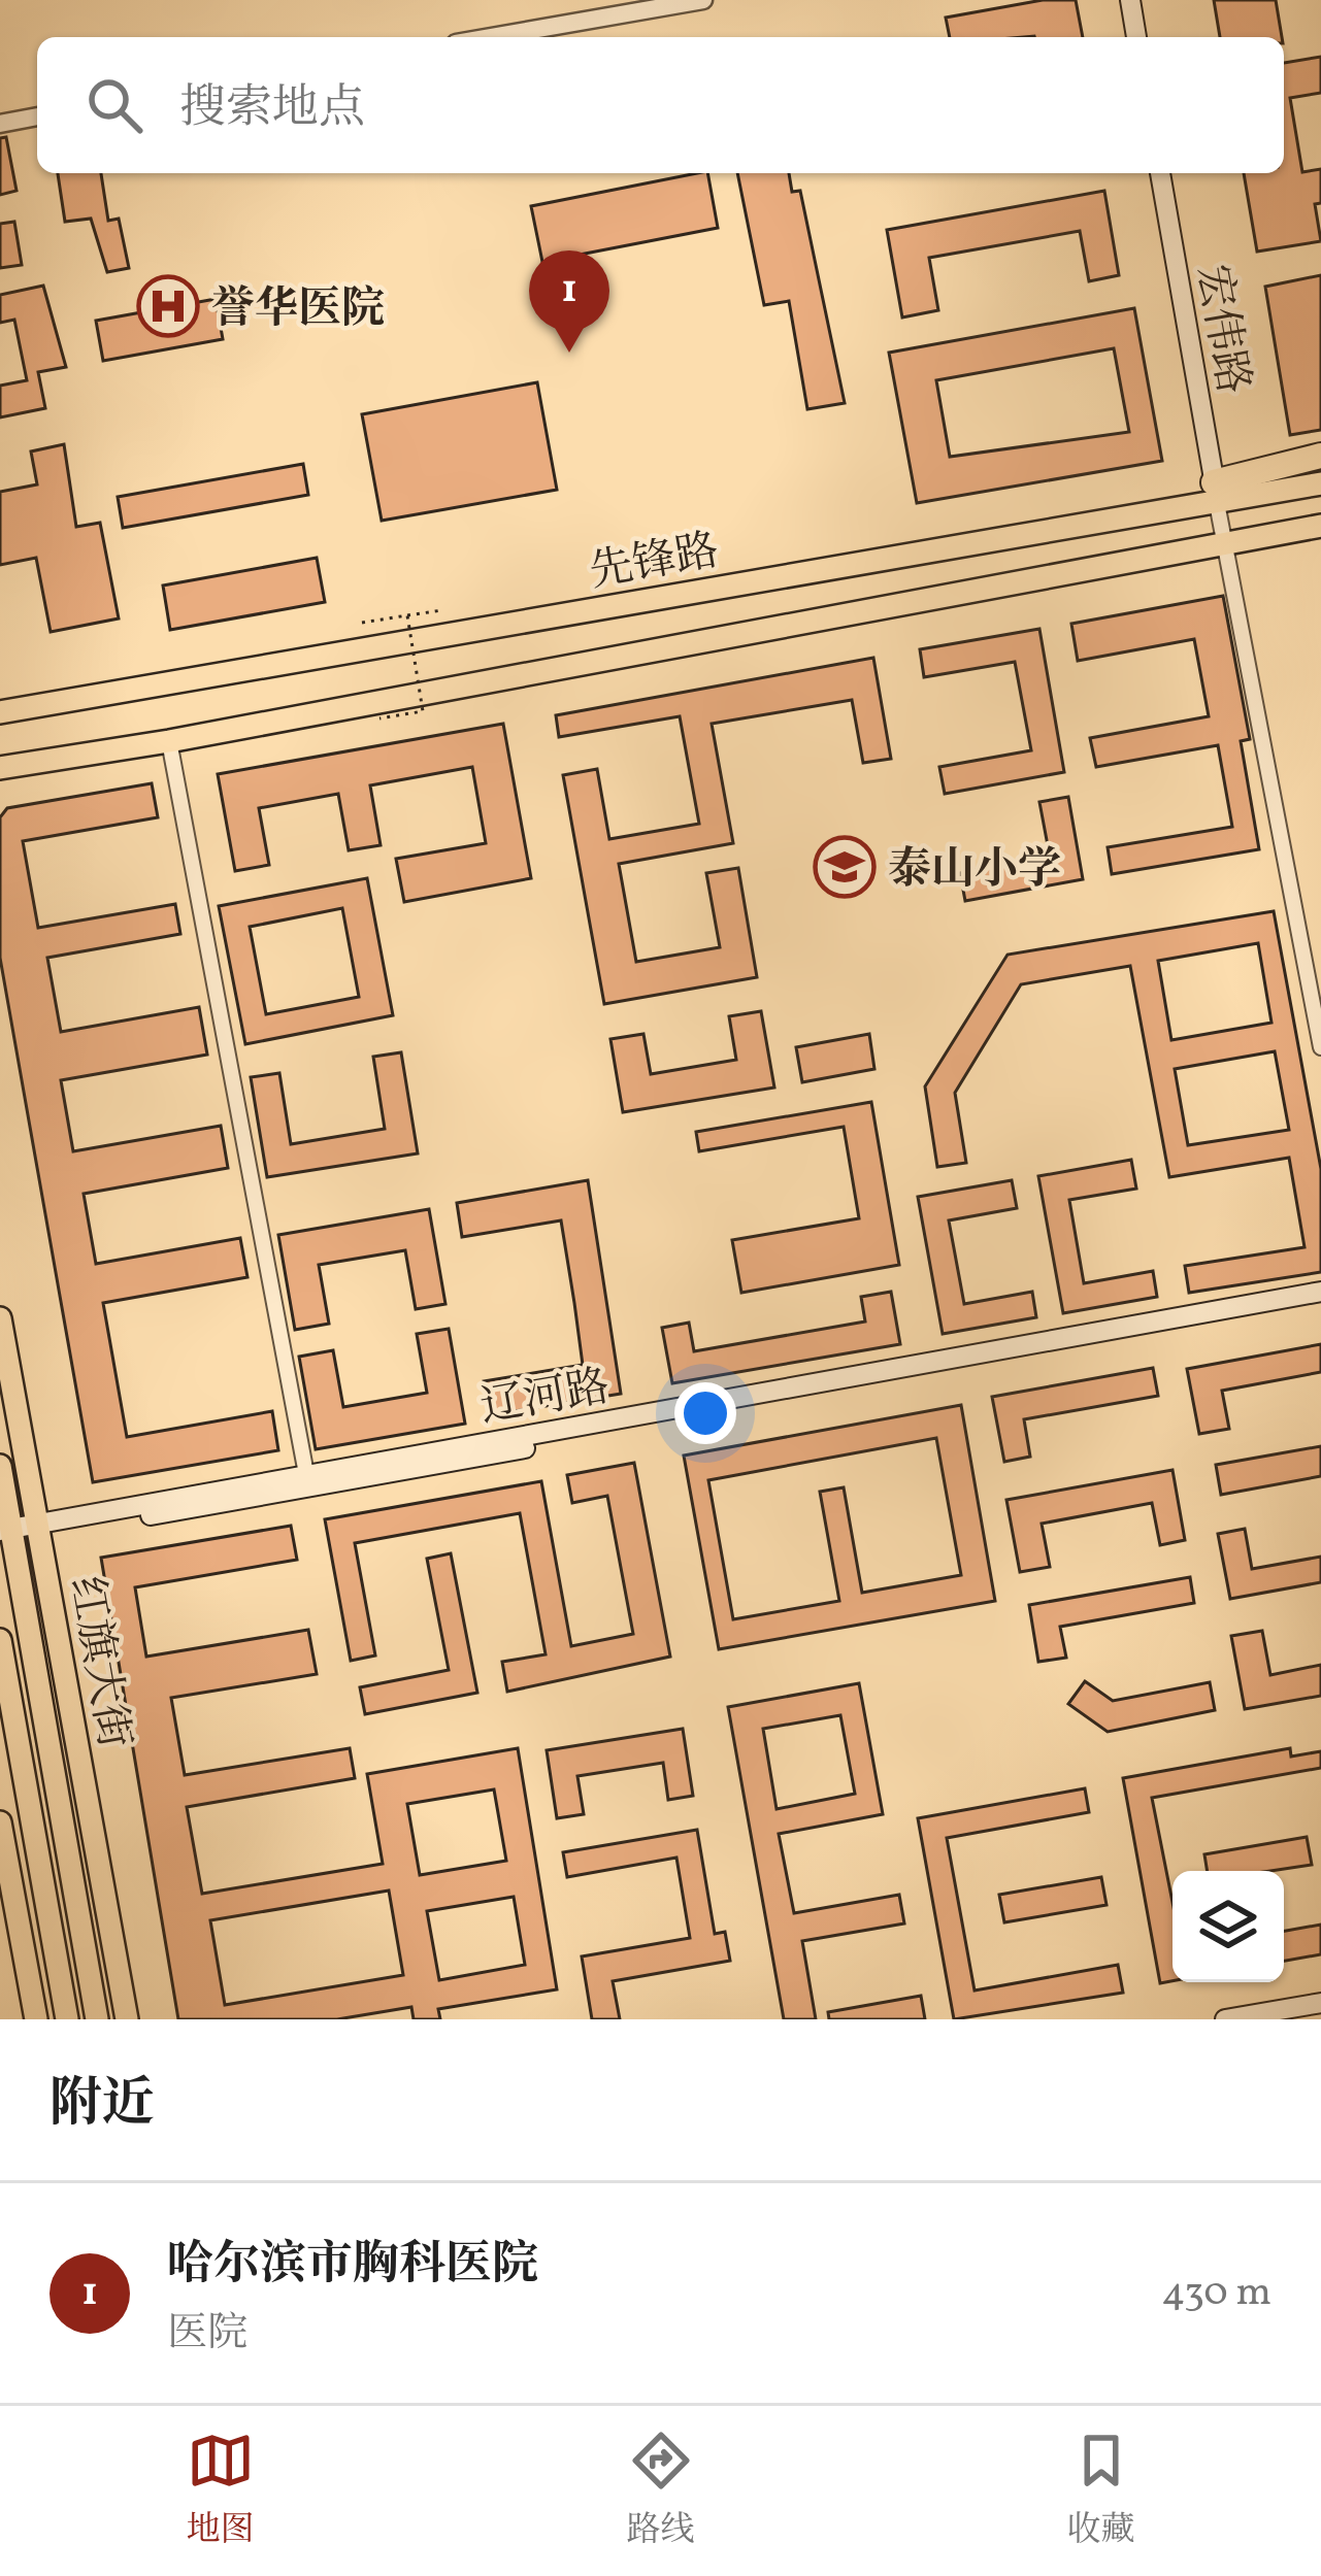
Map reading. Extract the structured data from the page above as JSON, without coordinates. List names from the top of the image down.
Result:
{
  "streets": {
    "main road": [
      "宏伟路",
      "先锋路",
      "辽河路",
      "红旗大街"
    ]
  },
  "crossings": [
    ["宏伟路", "先锋路"],
    ["辽河路", "红旗大街"]
  ],
  "places": {
    "hospital": ["誉华医院"],
    "school or university": ["泰山小学"]
  },
  "page": {
    "search": "搜索地点",
    "pins": "1",
    "heading": "附近",
    "list": [
      {
        "mark": "1",
        "name": "哈尔滨市胸科医院",
        "note": "医院",
        "value": "430 m"
      }
    ],
    "nav": ["地图", "路线", "收藏"]
  }
}
